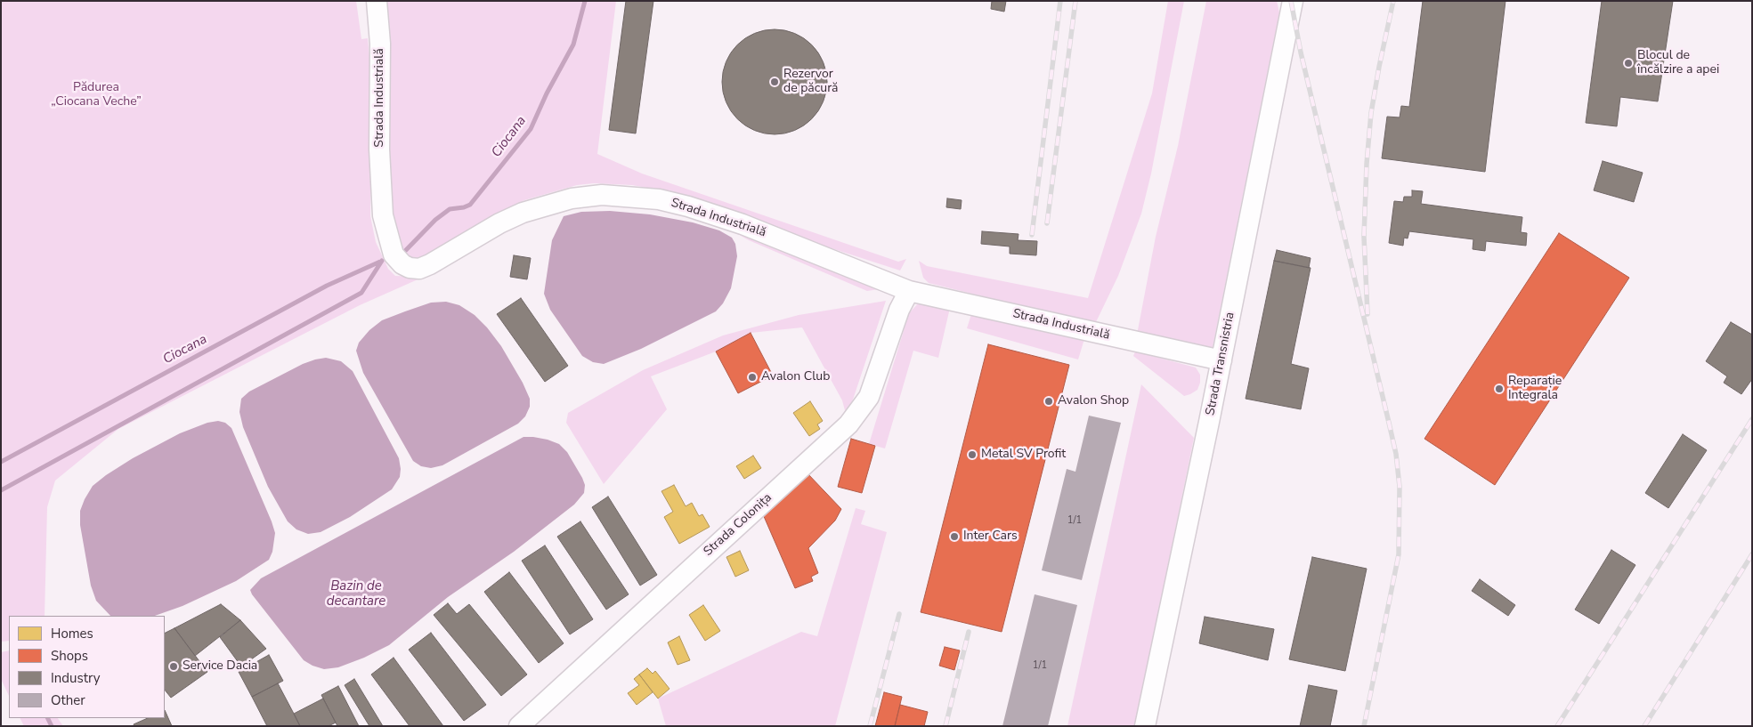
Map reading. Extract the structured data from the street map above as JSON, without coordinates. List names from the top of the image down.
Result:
{
  "streets": {
    "street": ["Strada Industrială", "Strada Transnistria", "Strada Colonița"]
  },
  "crossings": [
    ["Strada Industrială", "Strada Transnistria"],
    ["Strada Industrială", "Strada Colonița"]
  ],
  "water": ["Ciocana", "Bazin de decantare"],
  "parks": ["Pădurea „Ciocana Veche”"],
  "places": [
    "Blocul de încălzire a apei",
    "Rezervor de păcură",
    "Avalon Club",
    "Reparație Integrala",
    "Avalon Shop",
    "Metal SV Profit",
    "Inter Cars",
    "Service Dacia"
  ],
  "house_numbers": ["1/1", "1/1"],
  "legend": [
    "Homes",
    "Shops",
    "Industry",
    "Other"
  ]
}
